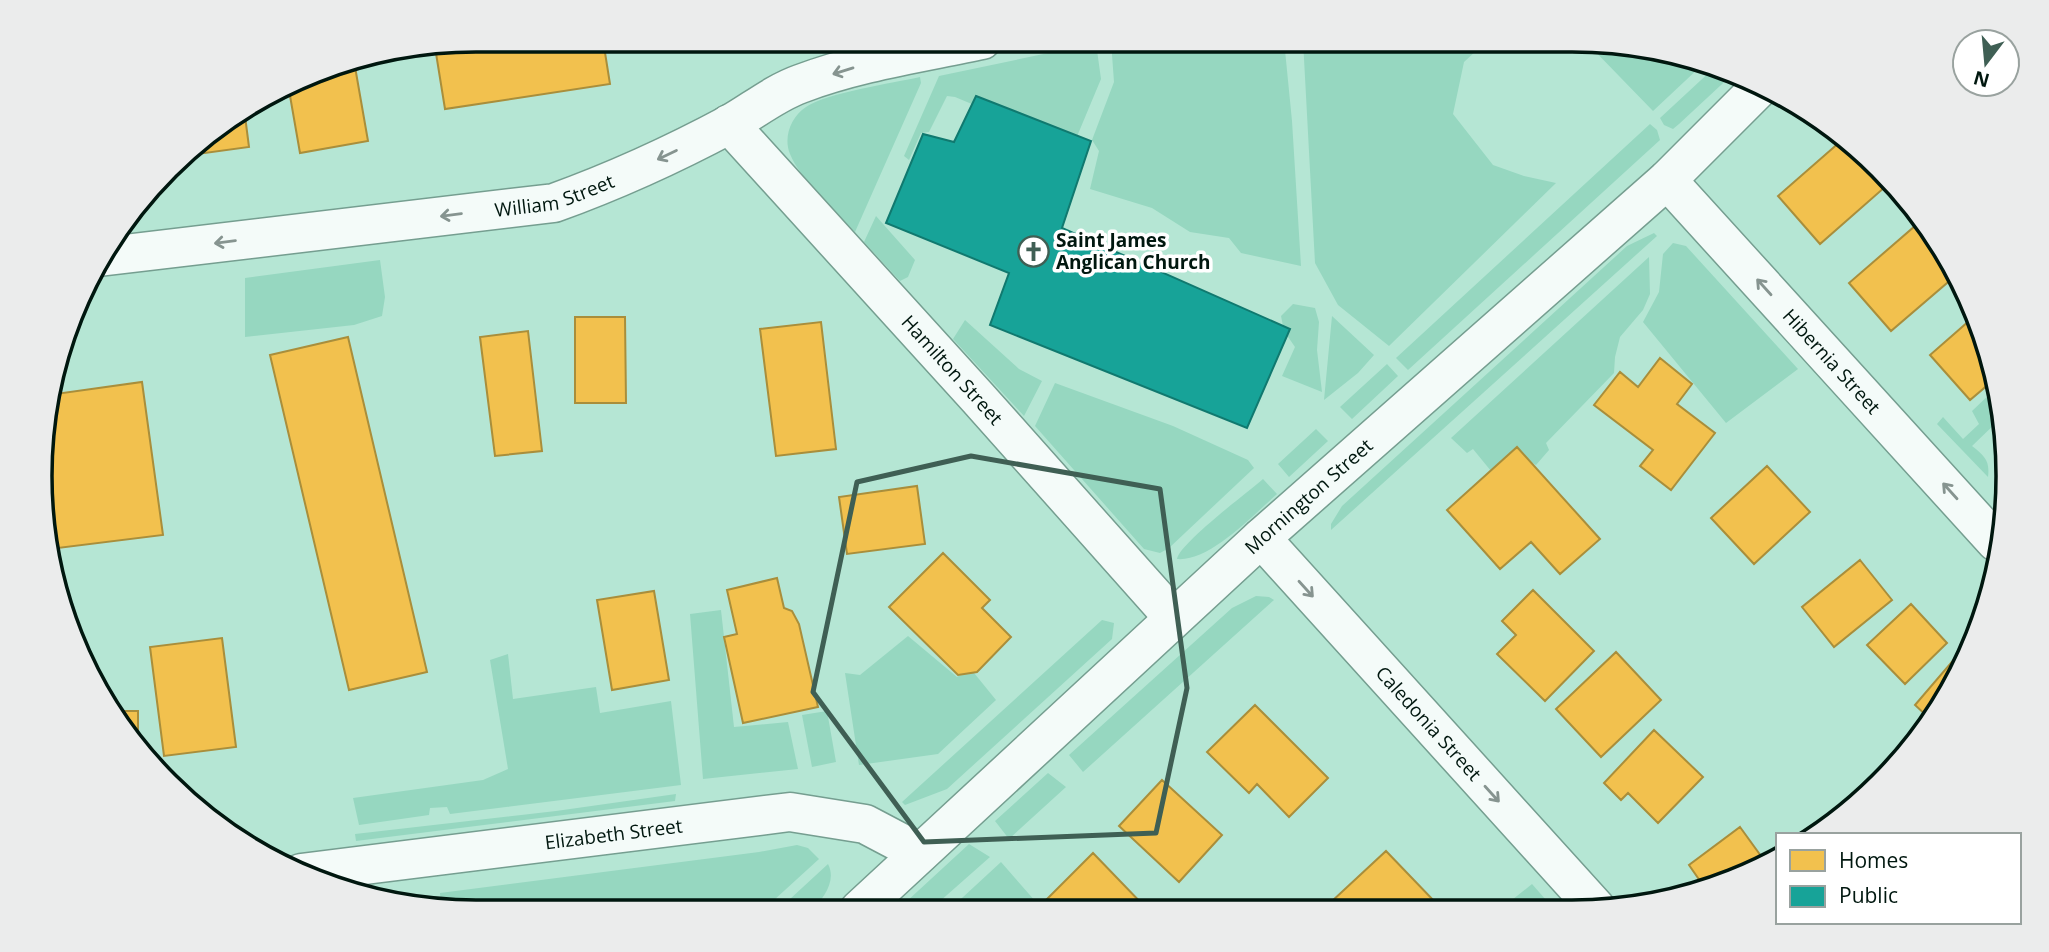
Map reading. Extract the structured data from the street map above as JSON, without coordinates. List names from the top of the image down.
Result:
{
  "streets": {
    "street": [
      "William Street",
      "Hibernia Street",
      "Hamilton Street",
      "Mornington Street",
      "Caledonia Street",
      "Elizabeth Street"
    ]
  },
  "crossings": [
    ["William Street", "Hamilton Street"],
    ["Hibernia Street", "Mornington Street"],
    ["Hamilton Street", "Mornington Street"],
    ["Mornington Street", "Caledonia Street"],
    ["Mornington Street", "Elizabeth Street"]
  ],
  "one_way": ["William Street", "Hibernia Street", "Caledonia Street"],
  "places": {
    "church": ["Saint James Anglican Church"]
  },
  "legend": ["Homes", "Public"],
  "north": "bottom"
}
